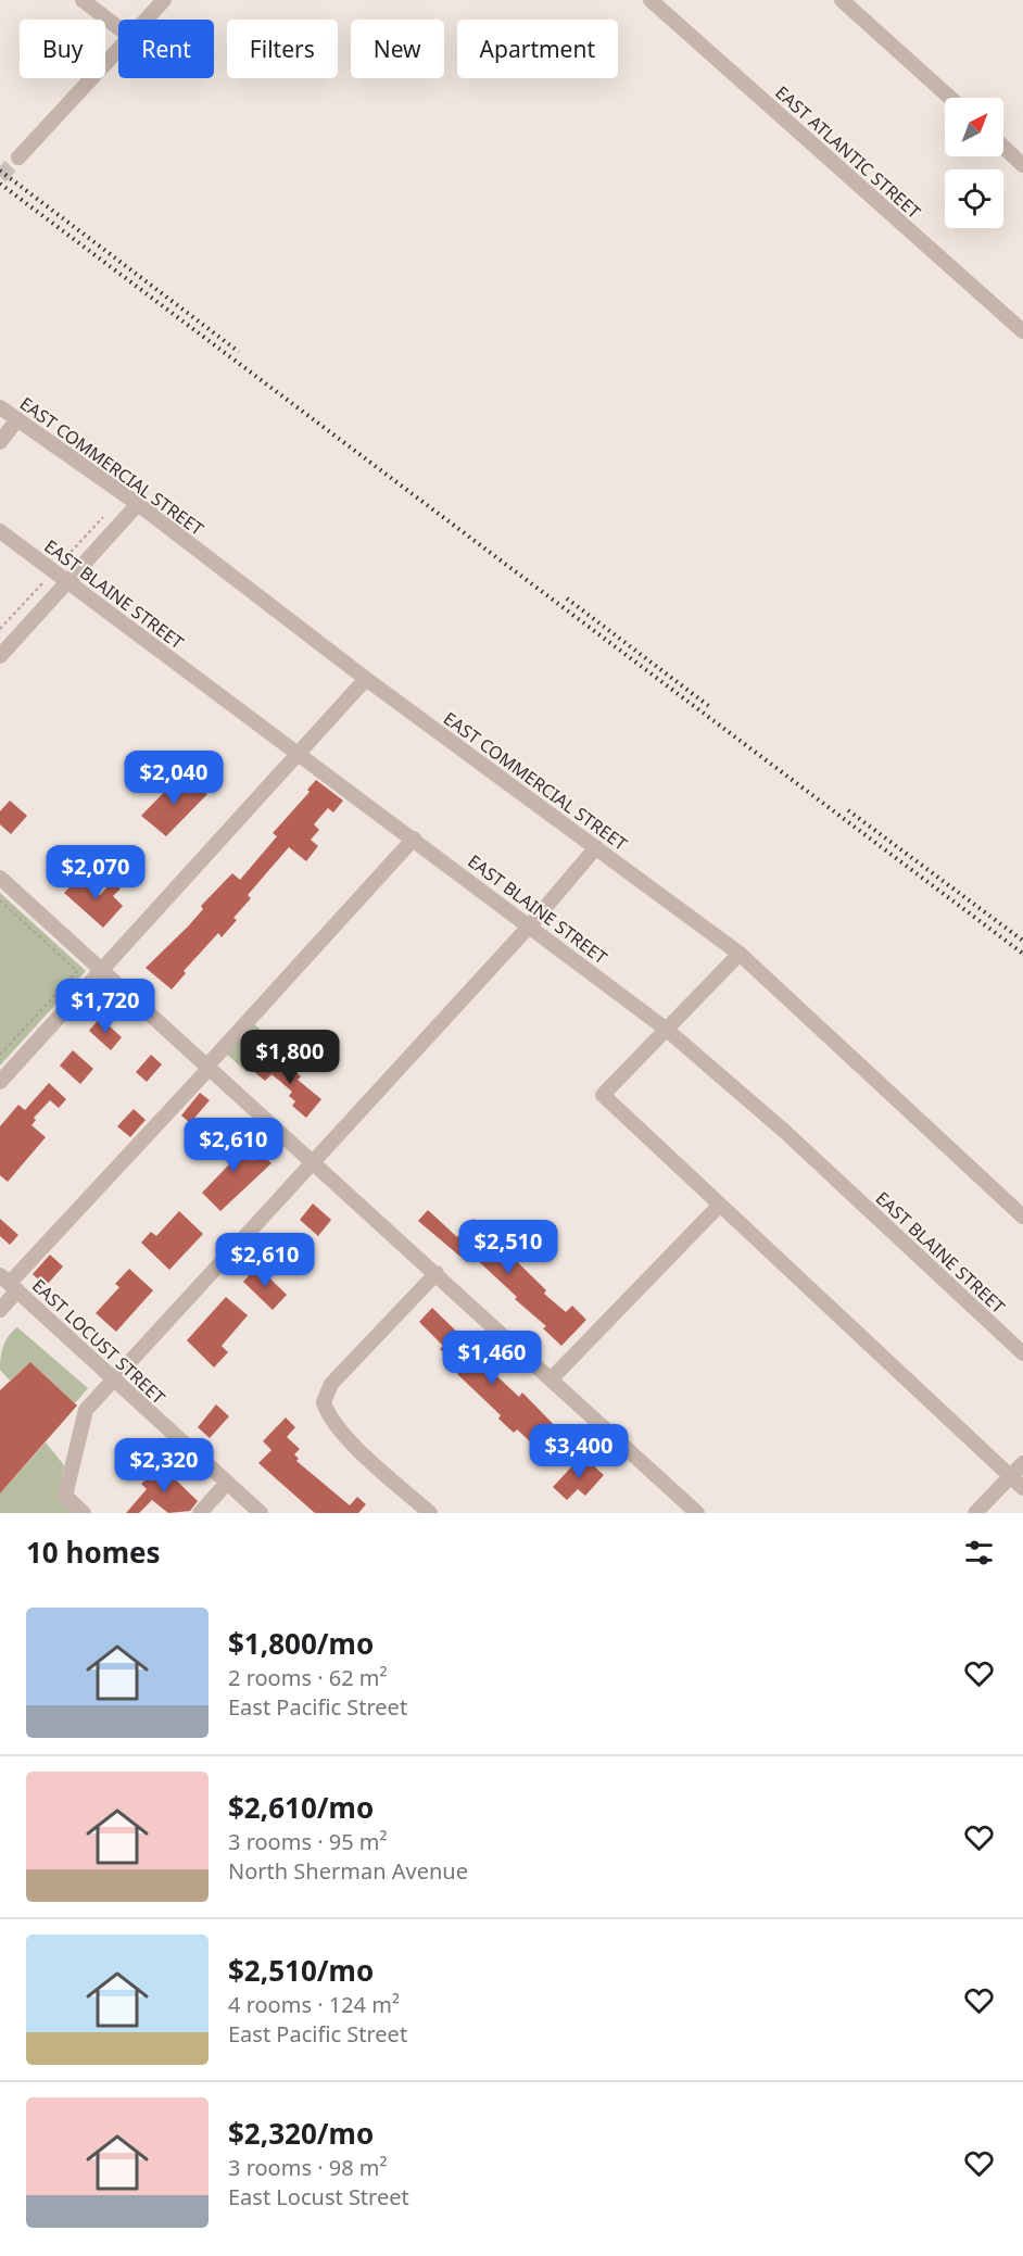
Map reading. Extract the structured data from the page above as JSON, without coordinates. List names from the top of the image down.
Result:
{
  "streets": {
    "street": [
      "EAST ATLANTIC STREET",
      "EAST COMMERCIAL STREET",
      "EAST BLAINE STREET",
      "EAST LOCUST STREET"
    ]
  },
  "north": "top right",
  "page": {
    "chip": [
      "Buy",
      "Rent",
      "Filters",
      "New",
      "Apartment"
    ],
    "price": [
      "$2,040",
      "$2,070",
      "$1,720",
      "$1,800",
      "$2,610",
      "$2,510",
      "$2,610",
      "$1,460",
      "$3,400",
      "$2,320"
    ],
    "heading": "10 homes",
    "list": [
      {
        "name": "$1,800/mo",
        "note": "2 rooms · 62 m² · East Pacific Street"
      },
      {
        "name": "$2,610/mo",
        "note": "3 rooms · 95 m² · North Sherman Avenue"
      },
      {
        "name": "$2,510/mo",
        "note": "4 rooms · 124 m² · East Pacific Street"
      },
      {
        "name": "$2,320/mo",
        "note": "3 rooms · 98 m² · East Locust Street"
      }
    ]
  }
}
